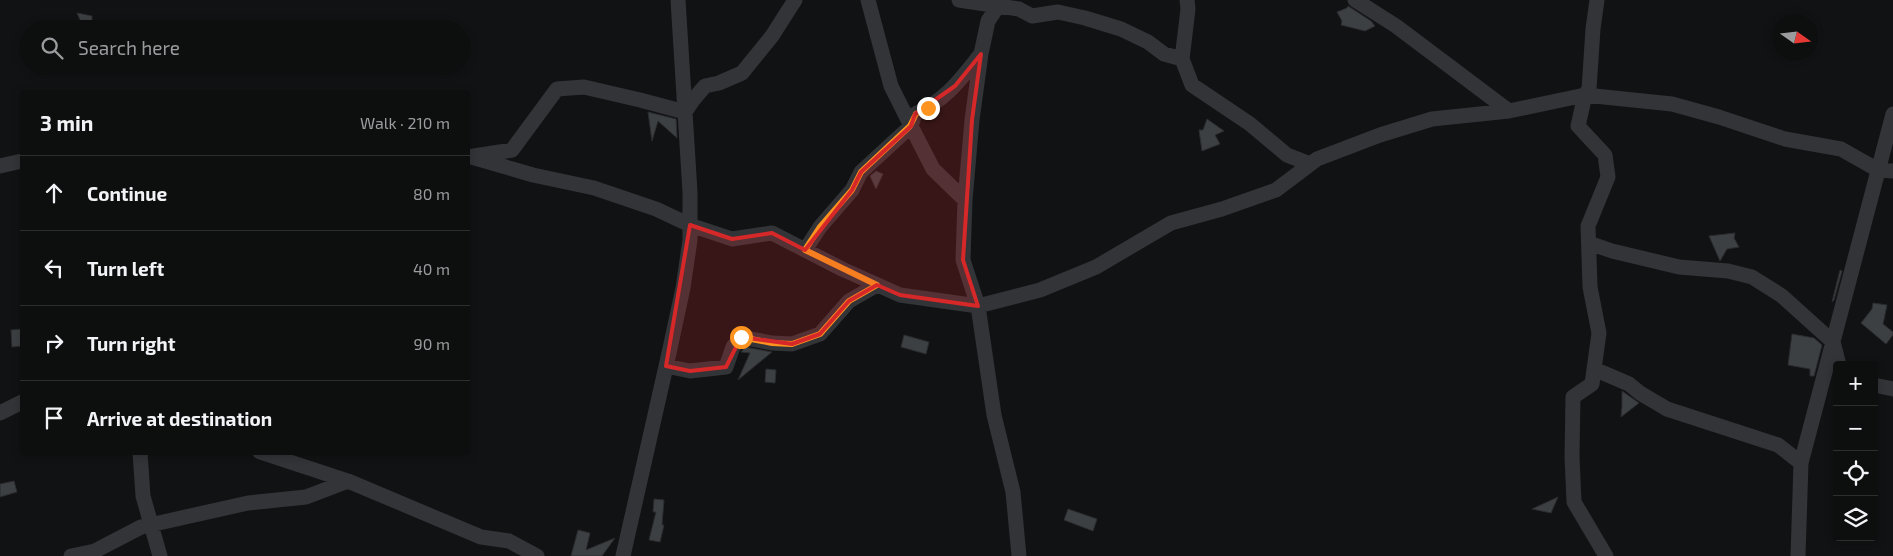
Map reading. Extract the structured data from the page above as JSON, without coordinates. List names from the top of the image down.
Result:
{
  "north": "right",
  "page": {
    "search": "Search here",
    "heading": ["3 min", "Walk · 210 m"],
    "list": [
      ["Continue", "80 m"],
      ["Turn left", "40 m"],
      ["Turn right", "90 m"],
      "Arrive at destination"
    ],
    "map_buttons": ["+", "−"]
  }
}
